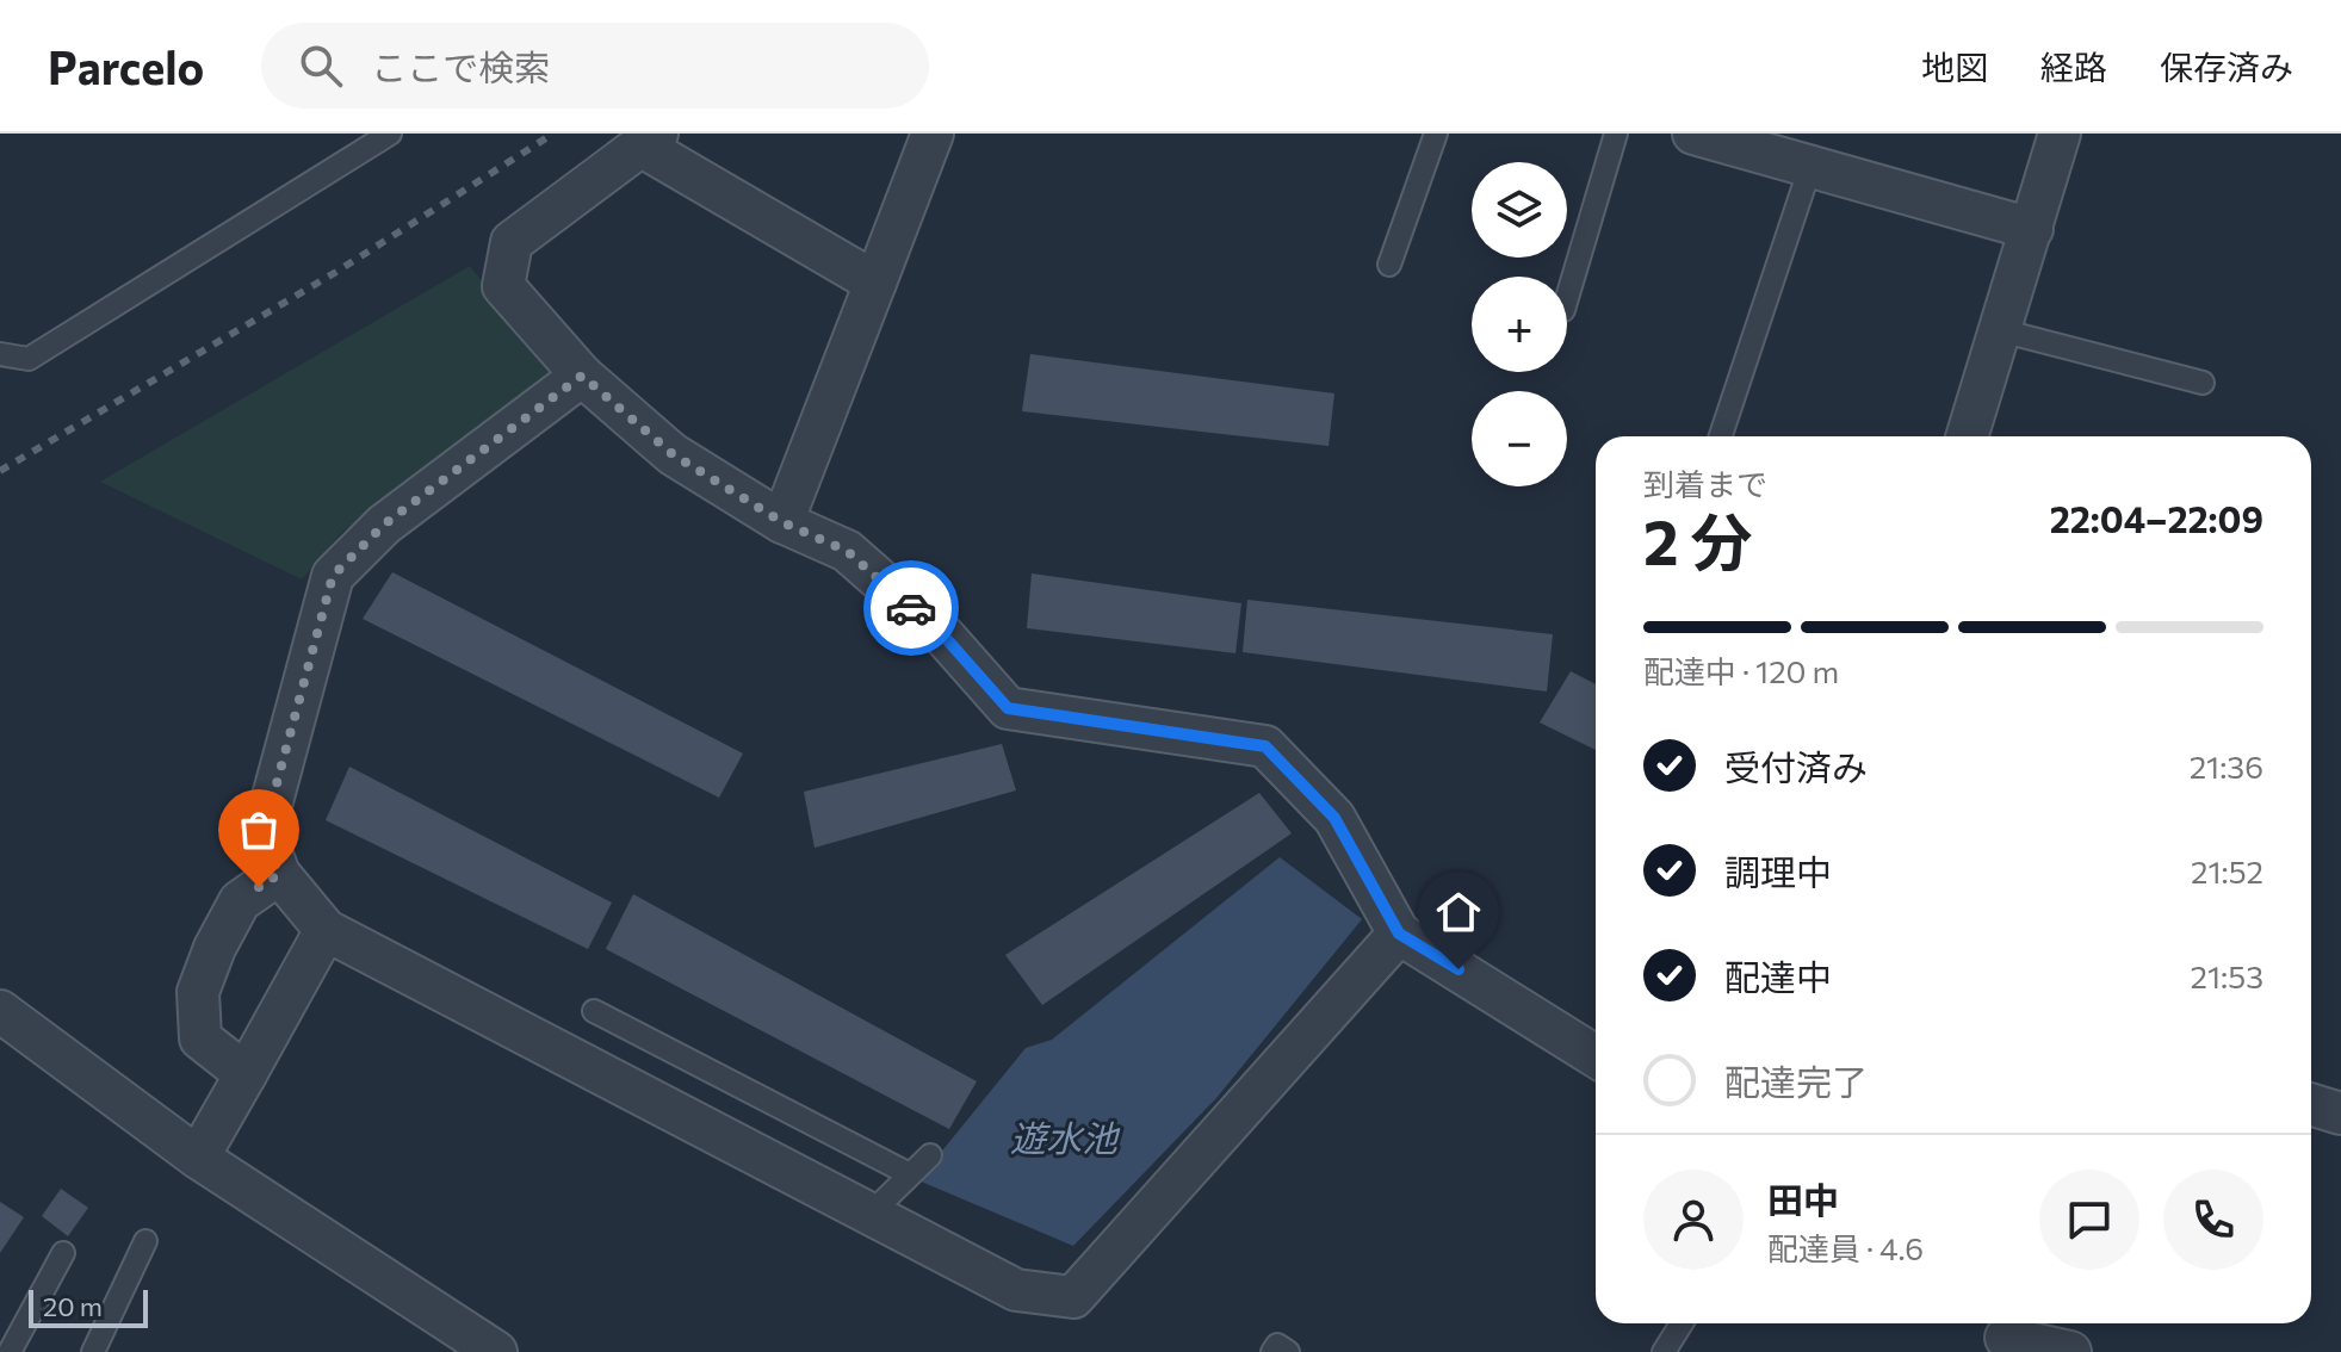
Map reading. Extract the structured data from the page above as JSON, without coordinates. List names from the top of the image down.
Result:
{
  "water": ["遊水池"],
  "scale_bar": "20 m",
  "page": {
    "header": "Parcelo",
    "search": "ここで検索",
    "nav": ["地図", "経路", "保存済み"],
    "map_buttons": ["+", "−"],
    "heading": ["2 分", "到着まで", "22:04–22:09"],
    "panel": ["田中", "配達員 · 4.6"],
    "bar": "配達中 · 120 m",
    "list": [
      ["受付済み", "21:36"],
      ["調理中", "21:52"],
      ["配達中", "21:53"],
      "配達完了"
    ],
    "scale": "20 m"
  }
}
